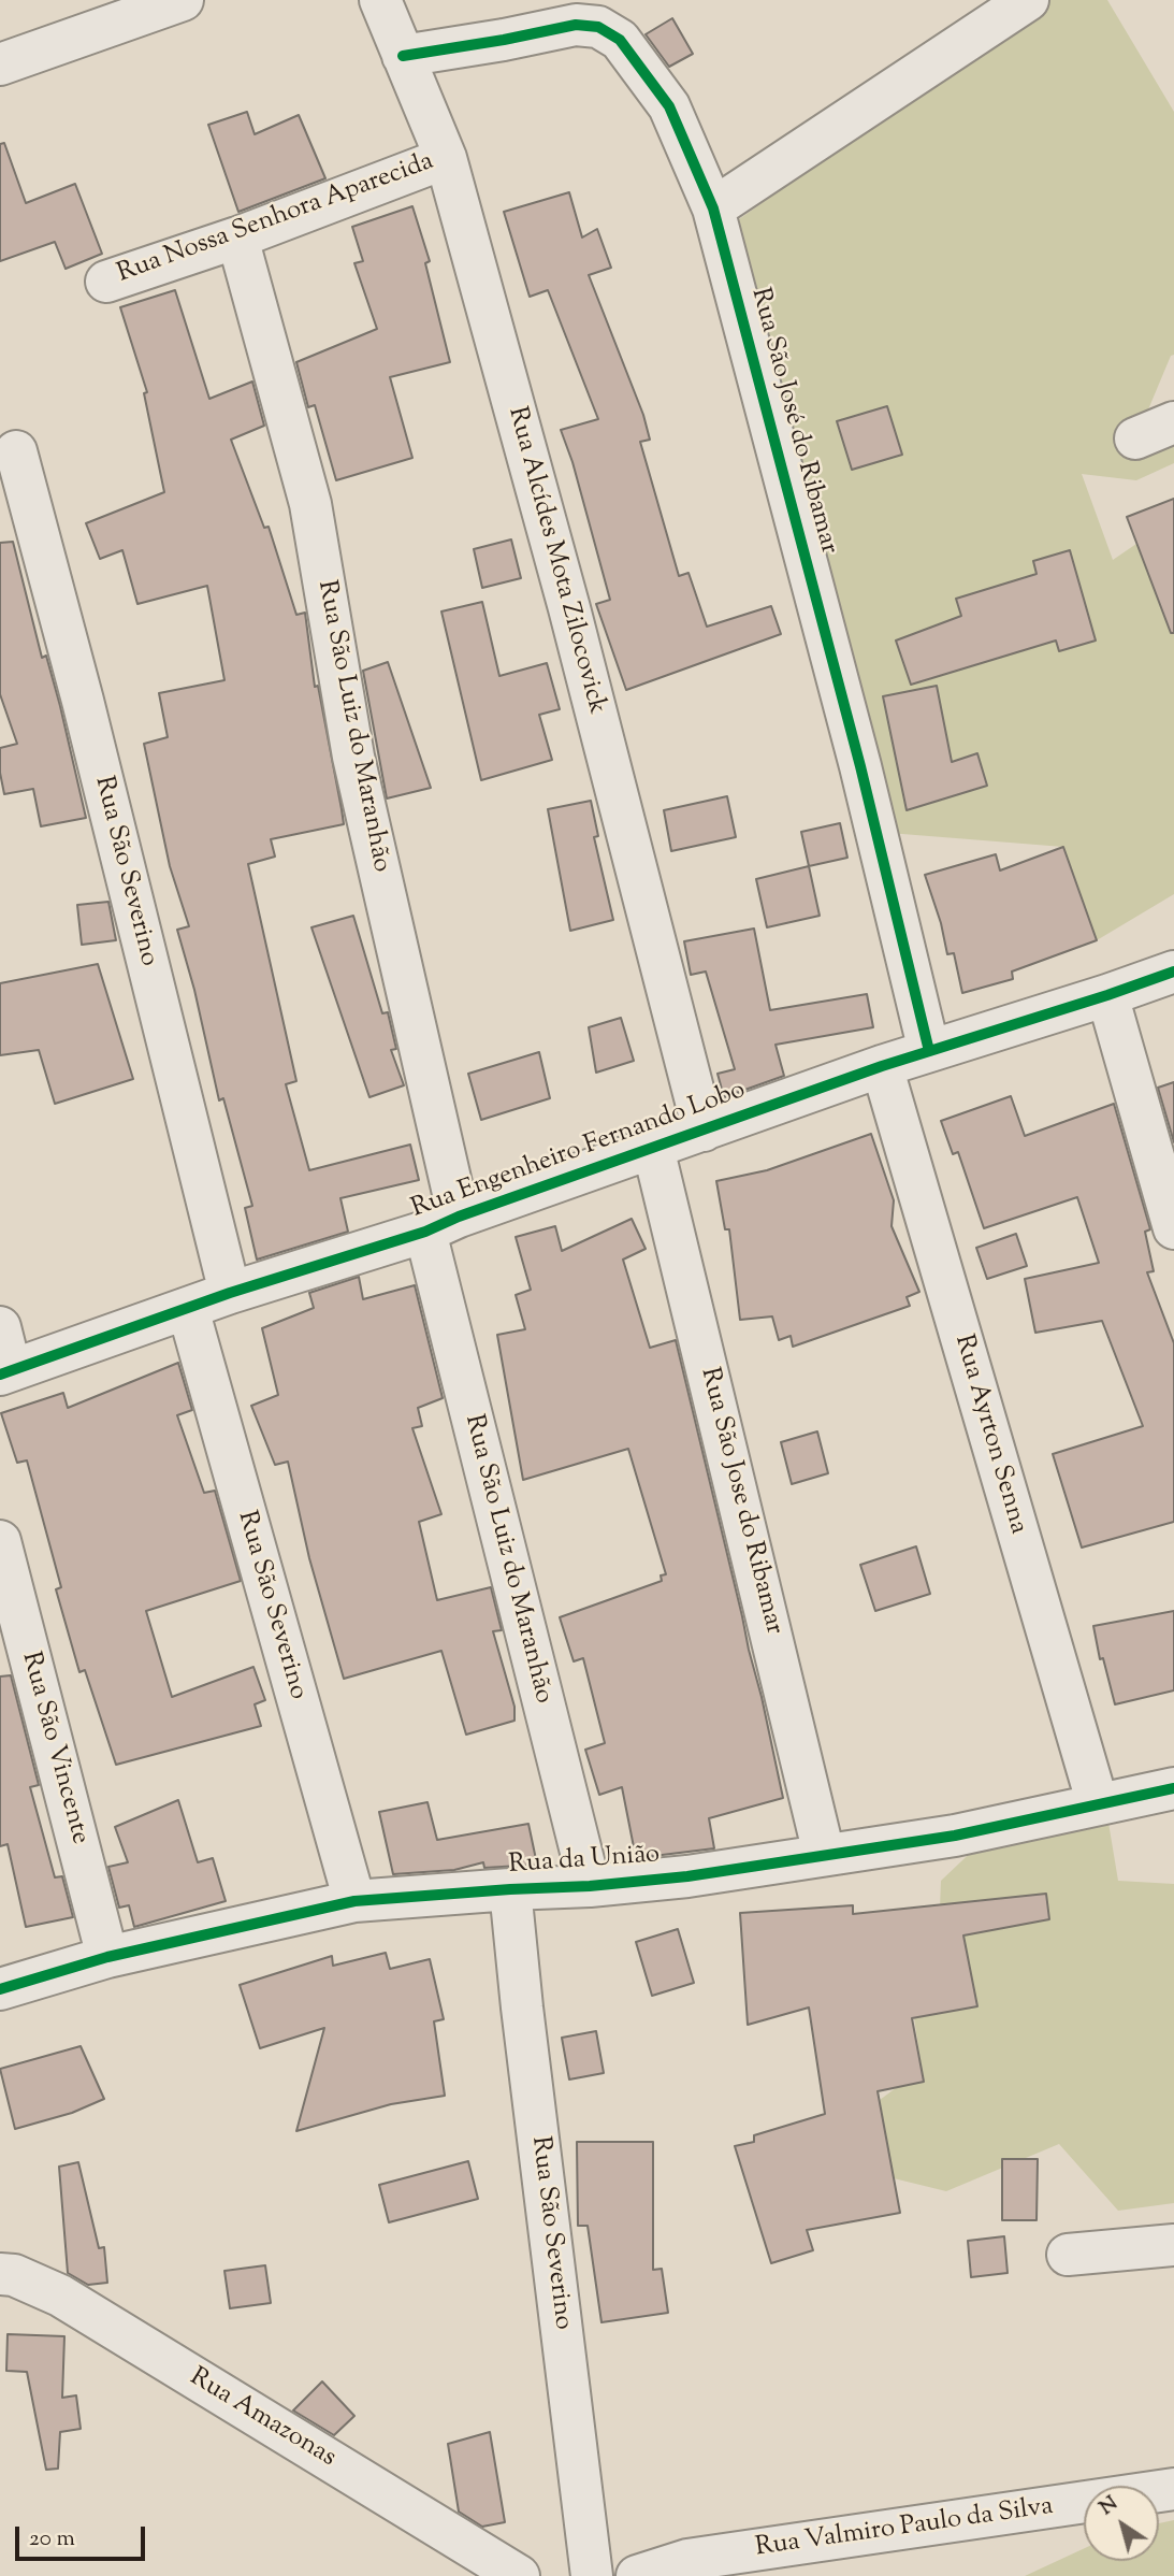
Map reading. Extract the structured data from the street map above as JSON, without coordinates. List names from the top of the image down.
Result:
{
  "streets": {
    "street": [
      "Rua Nossa Senhora Aparecida",
      "Rua São José do Ribamar",
      "Rua Alcídes Mota Zilocovick",
      "Rua São Luiz do Maranhão",
      "Rua São Severino",
      "Rua Engenheiro Fernando Lobo",
      "Rua Ayrton Senna",
      "Rua São Jose do Ribamar",
      "Rua São Vincente",
      "Rua da União",
      "Rua Amazonas",
      "Rua Valmiro Paulo da Silva"
    ]
  },
  "crossings": [
    ["Rua Nossa Senhora Aparecida", "Rua Alcídes Mota Zilocovick"],
    ["Rua Nossa Senhora Aparecida", "Rua São Luiz do Maranhão"],
    ["Rua São José do Ribamar", "Rua Alcídes Mota Zilocovick"],
    ["Rua São José do Ribamar", "Rua Engenheiro Fernando Lobo"],
    ["Rua Alcídes Mota Zilocovick", "Rua Engenheiro Fernando Lobo"],
    ["Rua São Luiz do Maranhão", "Rua Engenheiro Fernando Lobo"],
    ["Rua São Luiz do Maranhão", "Rua da União"],
    ["Rua São Severino", "Rua Engenheiro Fernando Lobo"],
    ["Rua São Severino", "Rua da União"],
    ["Rua Engenheiro Fernando Lobo", "Rua Ayrton Senna"],
    ["Rua Engenheiro Fernando Lobo", "Rua São Jose do Ribamar"],
    ["Rua Ayrton Senna", "Rua da União"],
    ["Rua São Jose do Ribamar", "Rua da União"],
    ["Rua São Vincente", "Rua da União"]
  ],
  "scale_bar": "20 m",
  "north": "top left"
}
